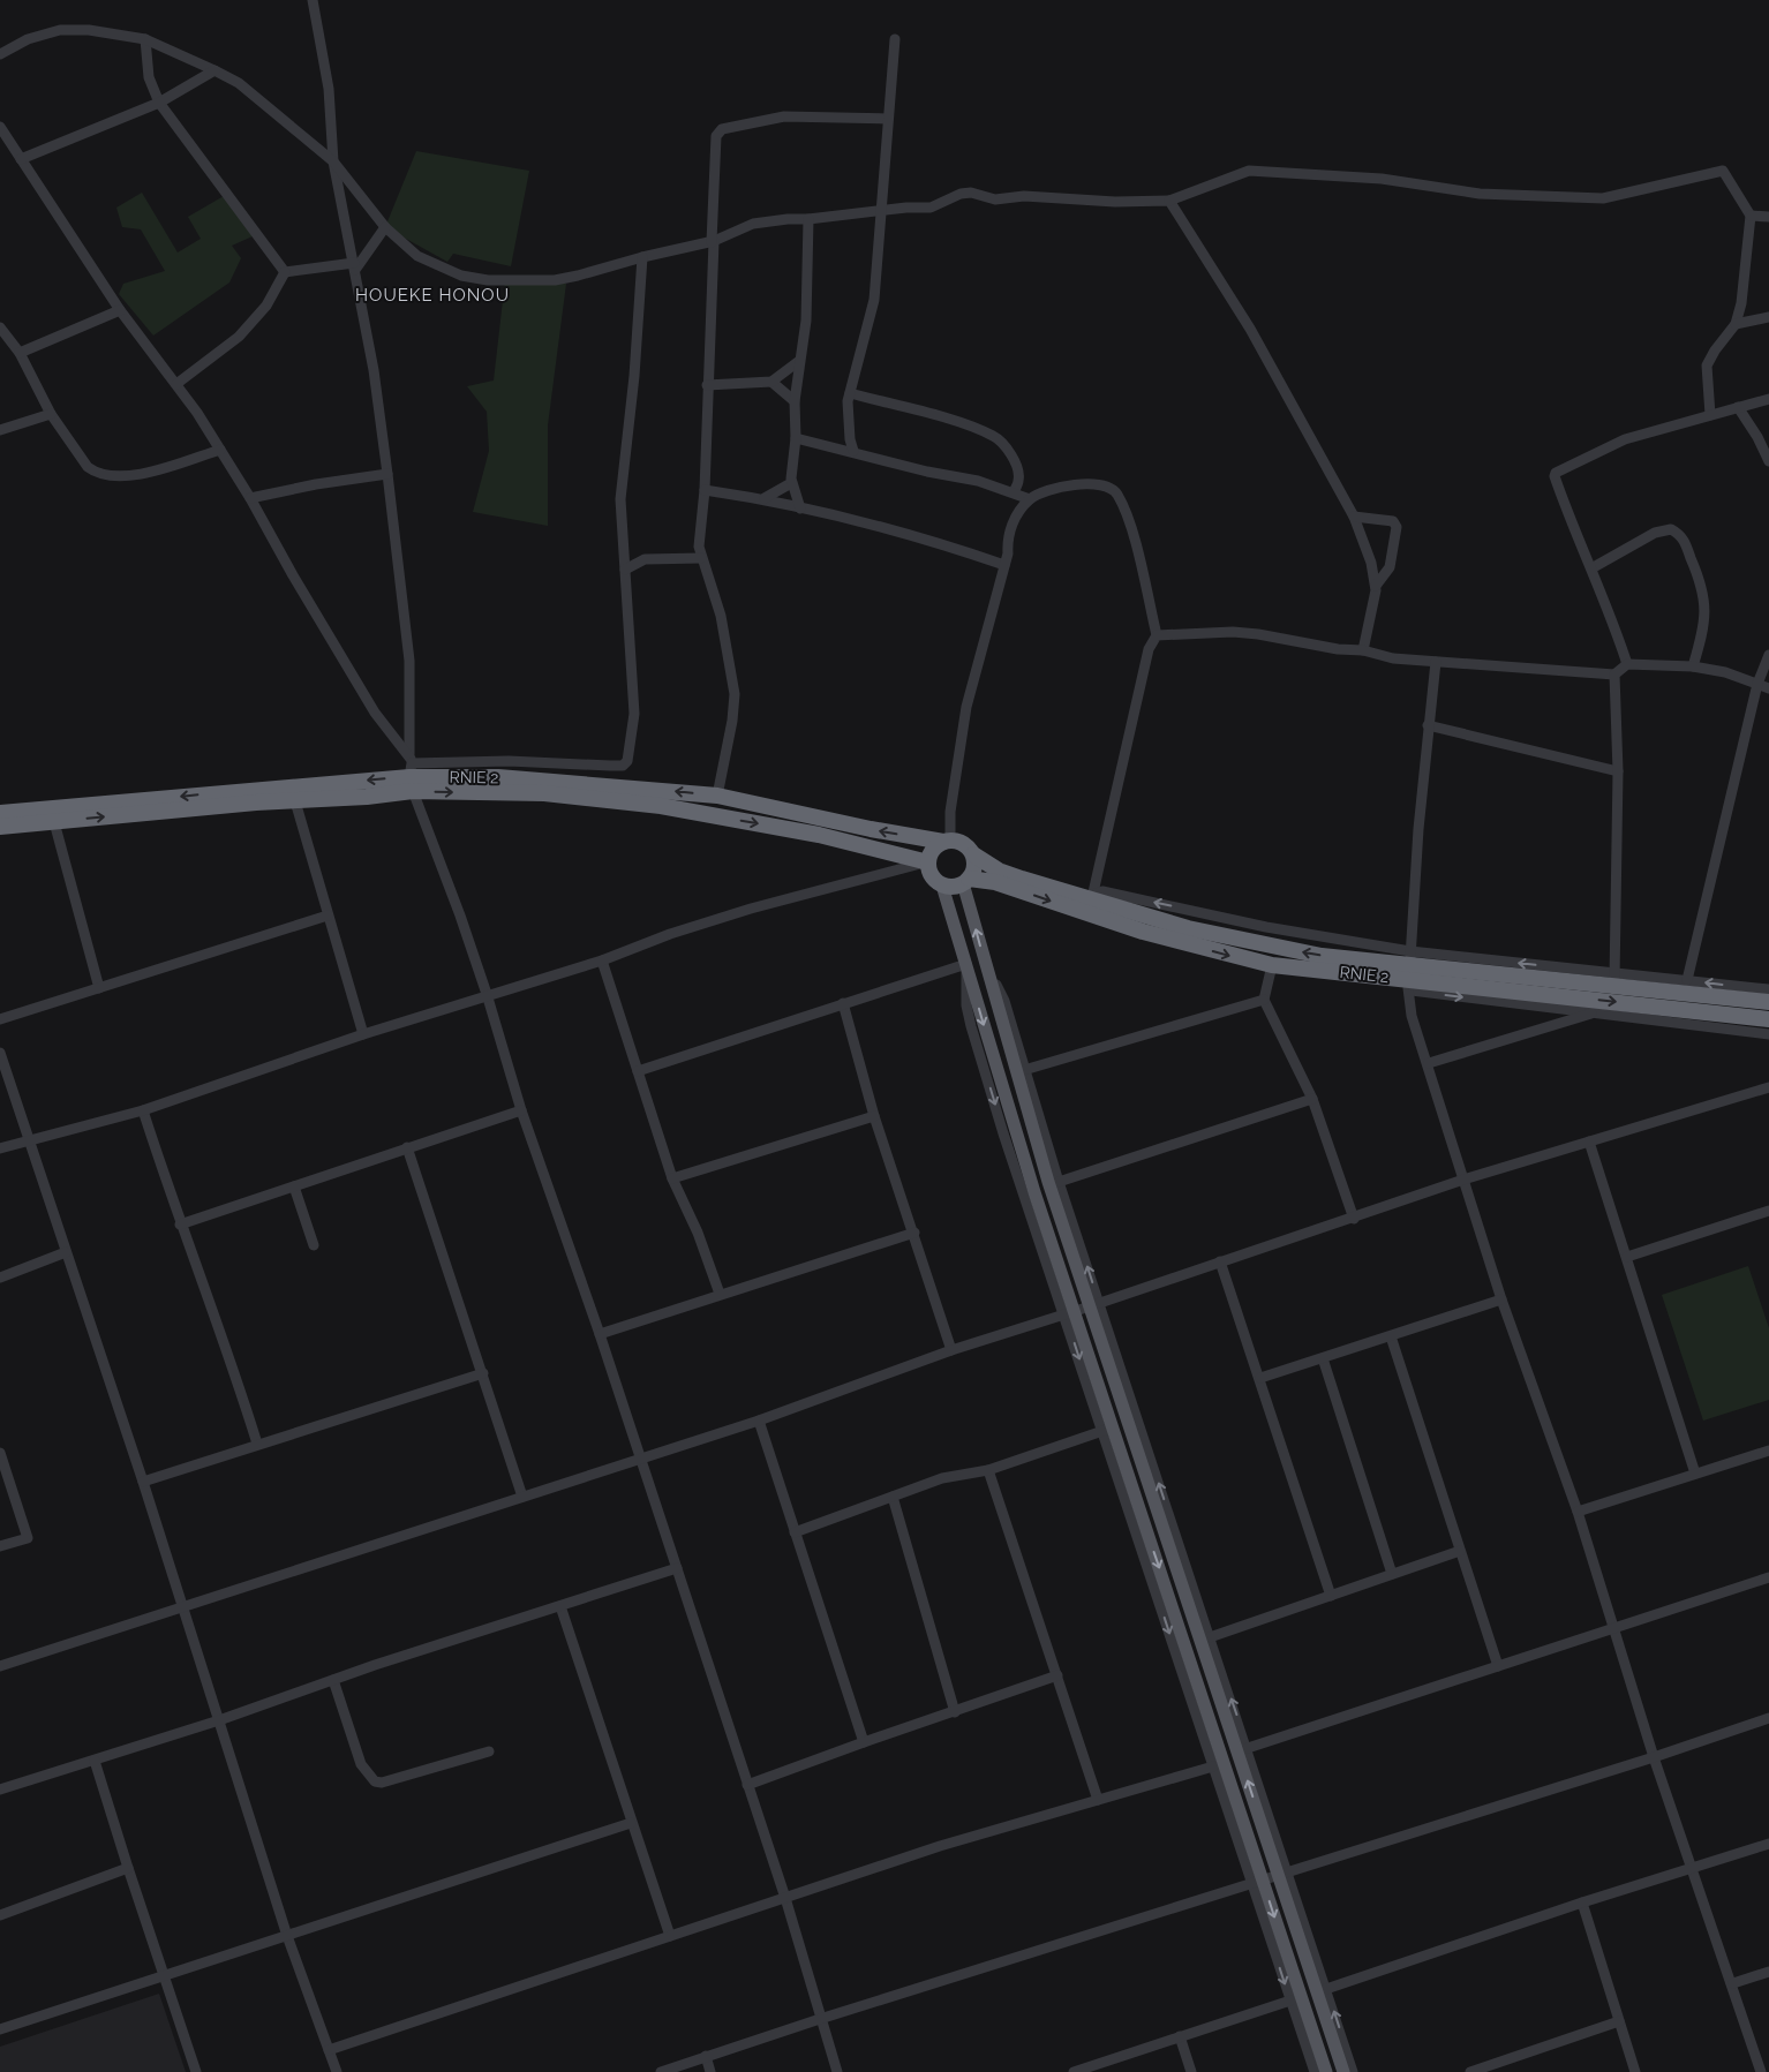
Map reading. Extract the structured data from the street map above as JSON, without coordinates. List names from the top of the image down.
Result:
{
  "streets": {
    "highway": ["RNIE 2"]
  },
  "districts": ["HOUEKE HONOU"]
}
